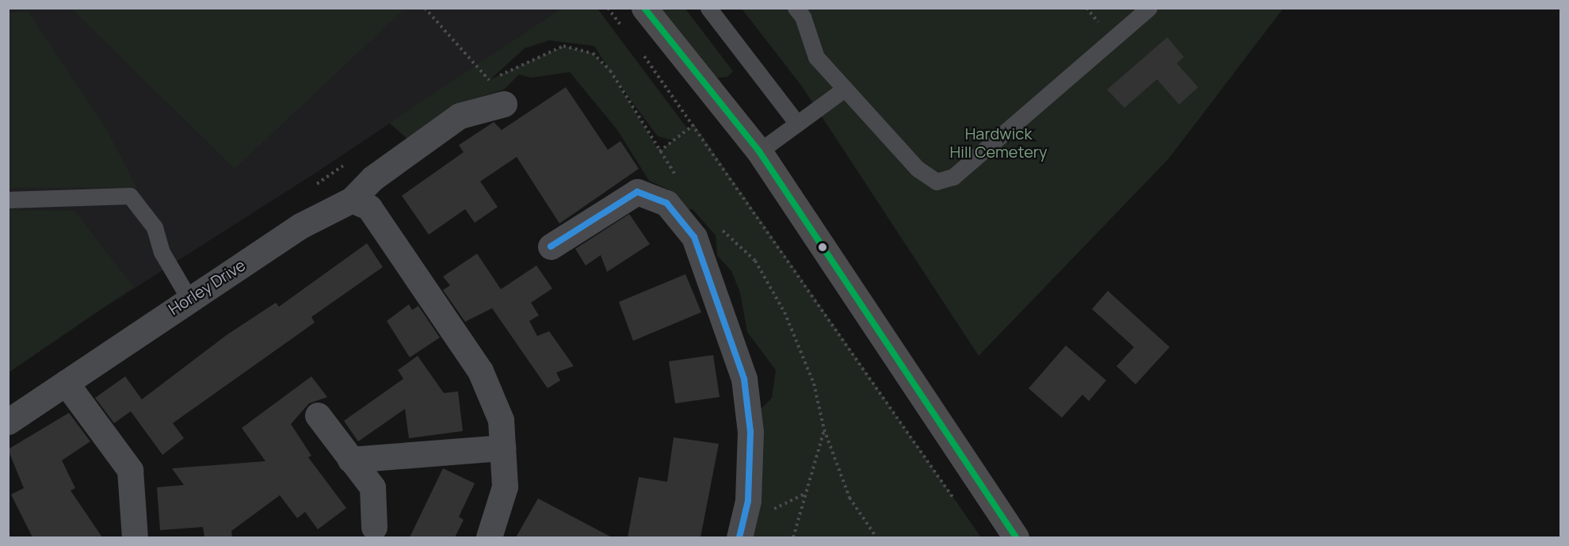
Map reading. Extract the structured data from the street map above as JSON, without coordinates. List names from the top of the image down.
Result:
{
  "streets": {
    "street": ["Horley Drive"]
  },
  "parks": ["Hardwick Hill Cemetery"]
}
